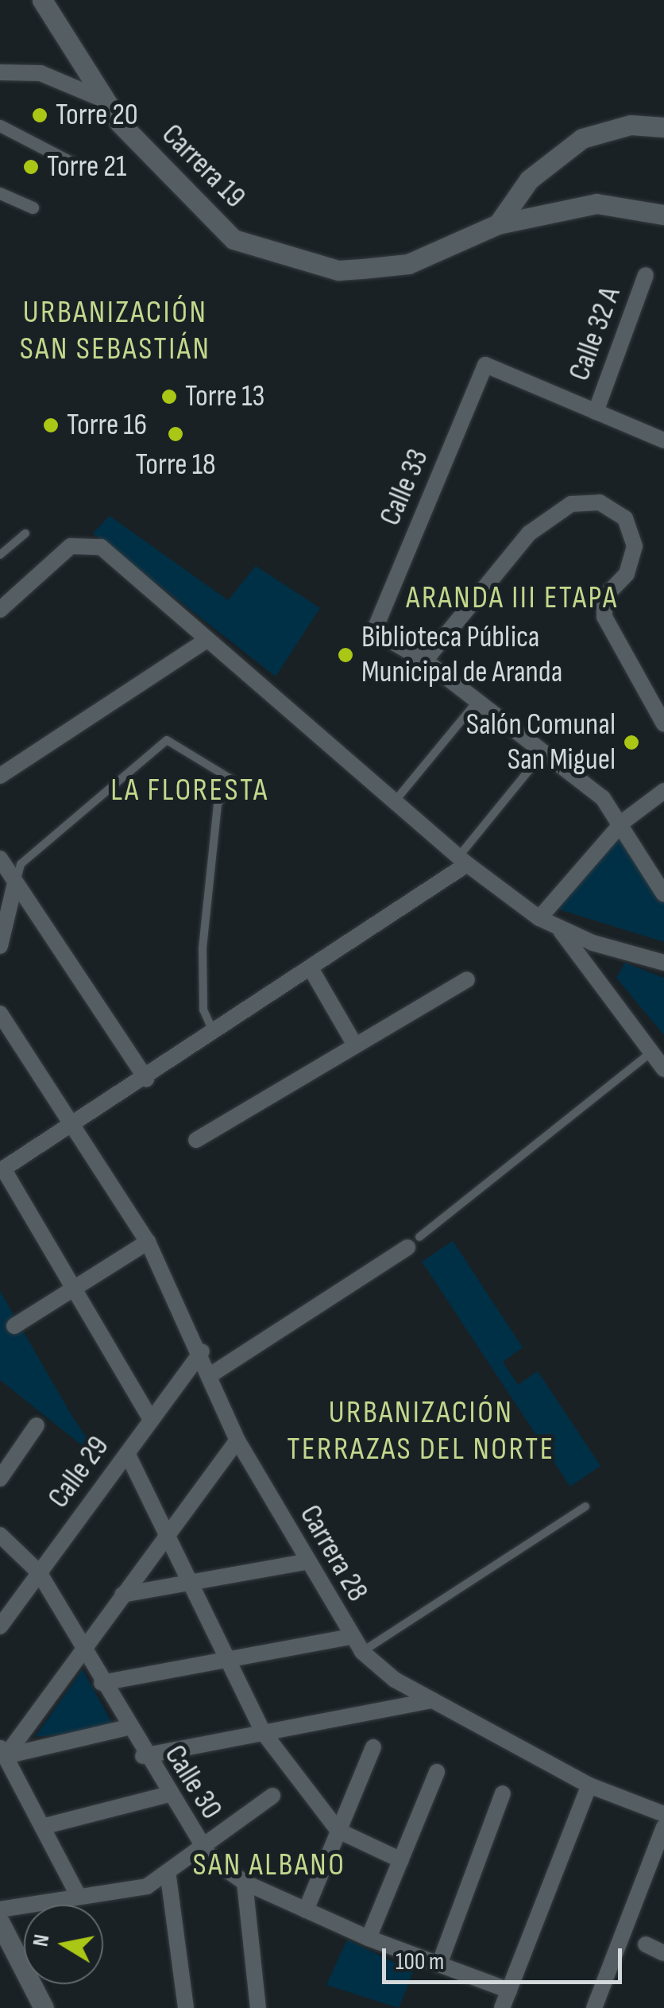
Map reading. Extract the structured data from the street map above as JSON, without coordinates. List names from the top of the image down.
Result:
{
  "streets": {
    "street": [
      "Carrera 19",
      "Calle 32 A",
      "Calle 33",
      "Calle 29",
      "Carrera 28",
      "Calle 30"
    ]
  },
  "crossings": [
    ["Calle 32 A", "Calle 33"],
    ["Calle 29", "Carrera 28"],
    ["Calle 29", "Calle 30"]
  ],
  "districts": [
    "URBANIZACIÓN SAN SEBASTIÁN",
    "ARANDA III ETAPA",
    "LA FLORESTA",
    "URBANIZACIÓN TERRAZAS DEL NORTE",
    "SAN ALBANO"
  ],
  "places": [
    "Torre 20",
    "Torre 21",
    "Torre 13",
    "Torre 16",
    "Torre 18",
    "Biblioteca Pública Municipal de Aranda",
    "Salón Comunal San Miguel"
  ],
  "scale_bar": "100 m",
  "north": "left"
}
